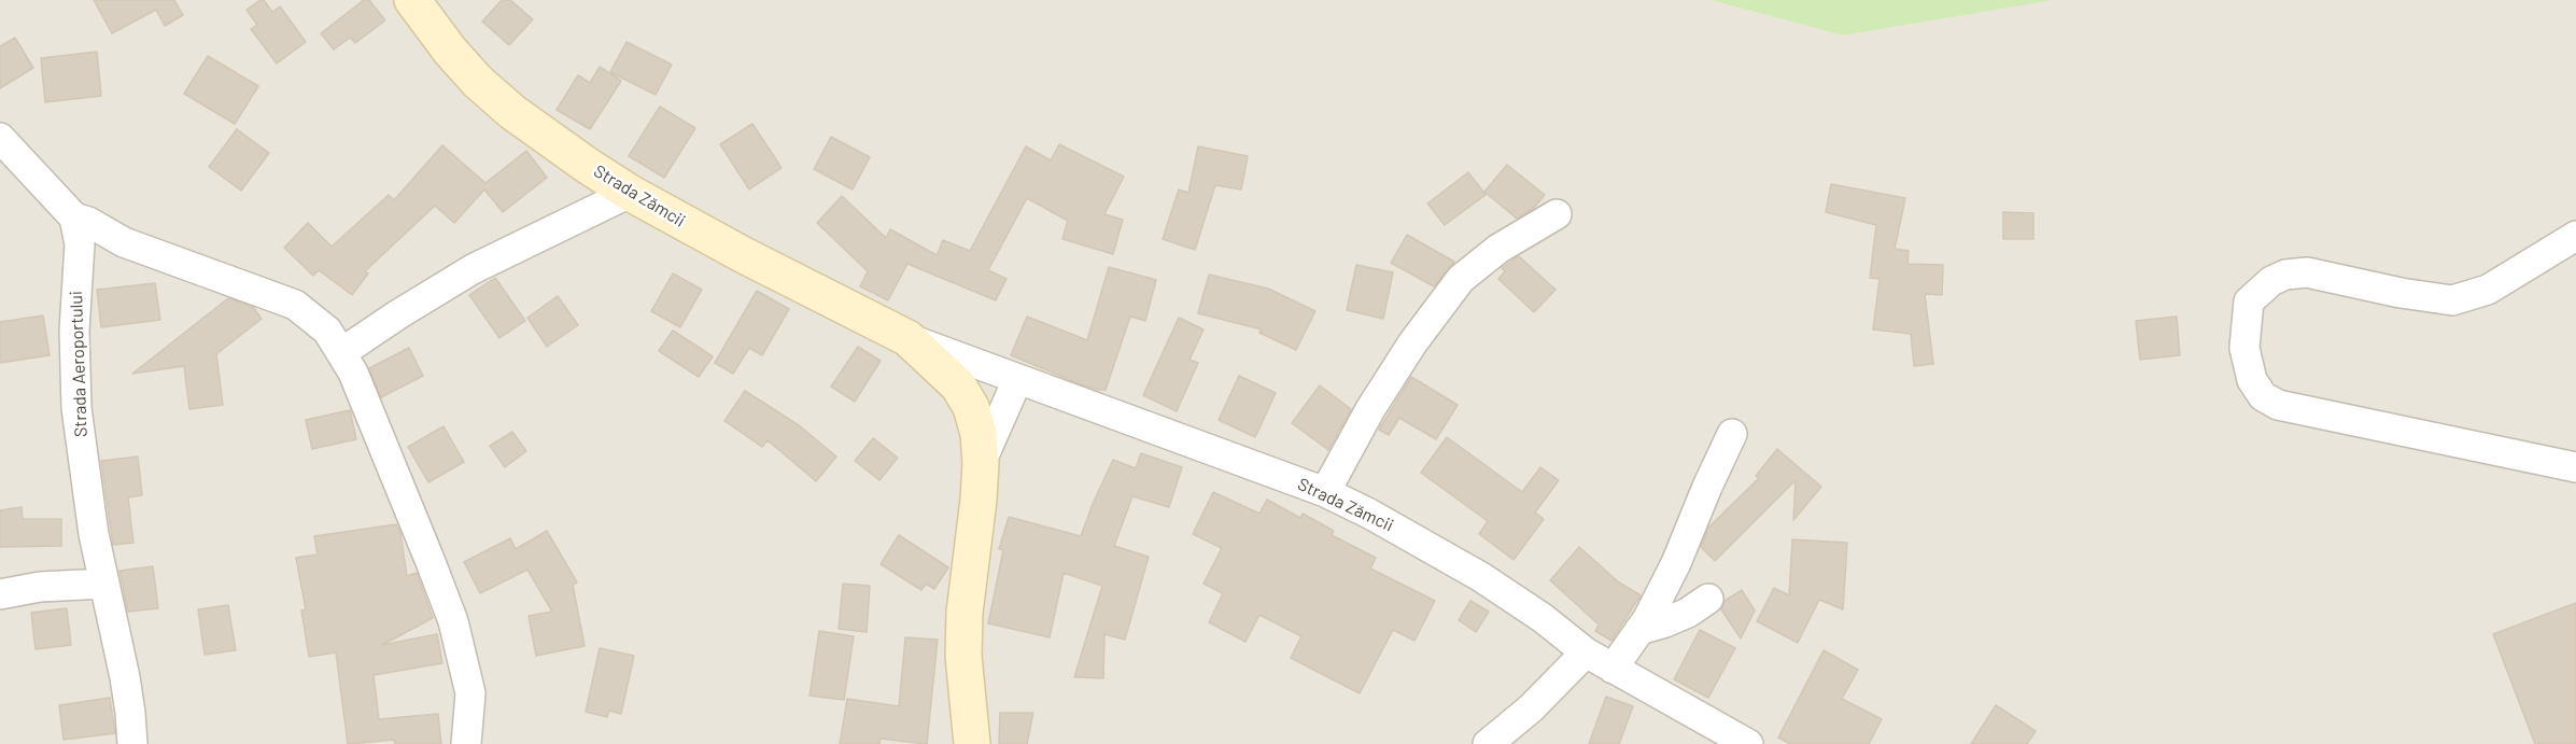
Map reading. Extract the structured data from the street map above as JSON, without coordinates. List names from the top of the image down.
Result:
{
  "streets": {
    "main road": ["Strada Zămcii"],
    "street": ["Strada Aeroportului"]
  }
}
